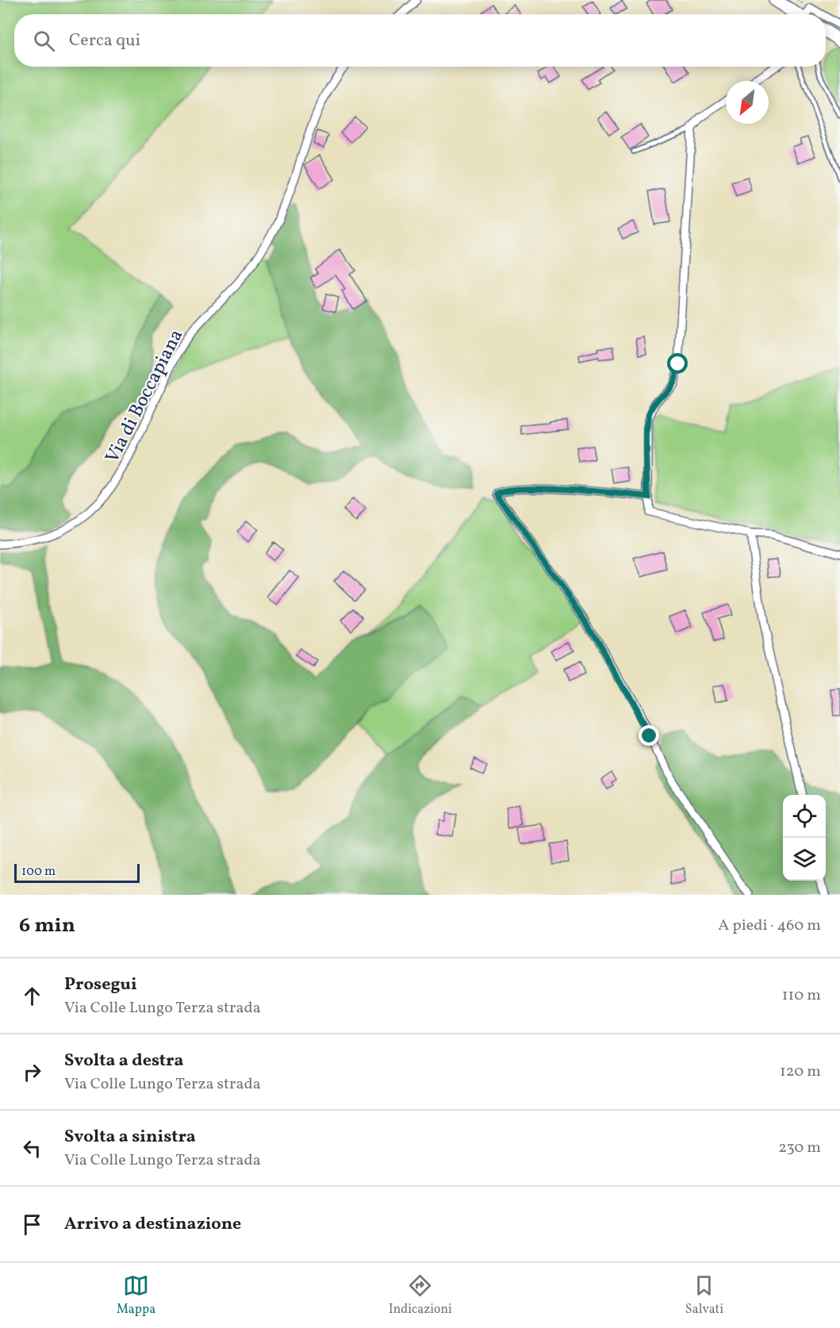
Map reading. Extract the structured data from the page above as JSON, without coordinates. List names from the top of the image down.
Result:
{
  "streets": {
    "street": ["Via di Boccapiana"]
  },
  "scale_bar": "100 m",
  "north": "bottom left",
  "page": {
    "search": "Cerca qui",
    "scale": "100 m",
    "heading": ["6 min", "A piedi · 460 m"],
    "list": [
      ["Prosegui", "Via Colle Lungo Terza strada", "110 m"],
      ["Svolta a destra", "Via Colle Lungo Terza strada", "120 m"],
      ["Svolta a sinistra", "Via Colle Lungo Terza strada", "230 m"],
      "Arrivo a destinazione"
    ],
    "nav": ["Mappa", "Indicazioni", "Salvati"]
  }
}
